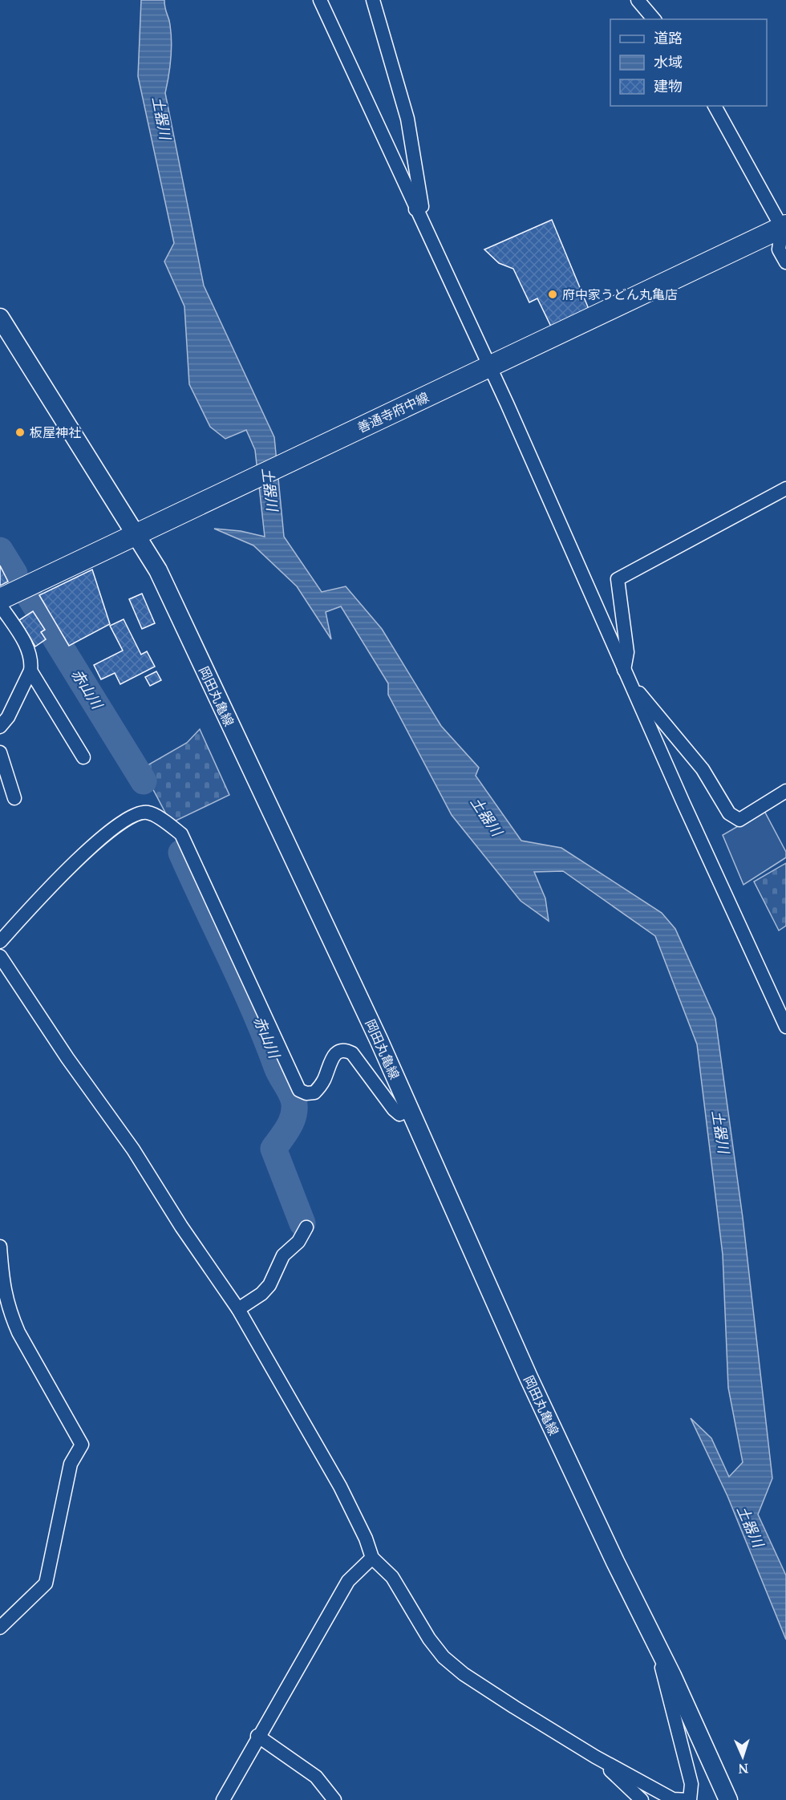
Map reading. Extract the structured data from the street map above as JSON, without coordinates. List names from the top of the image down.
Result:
{
  "streets": {
    "main road": ["善通寺府中線", "岡田丸亀線"]
  },
  "crossings": [
    ["善通寺府中線", "岡田丸亀線"]
  ],
  "water": ["土器川", "赤山川"],
  "places": ["府中家うどん丸亀店", "板屋神社"],
  "legend": ["道路", "水域", "建物"],
  "north": "bottom"
}
